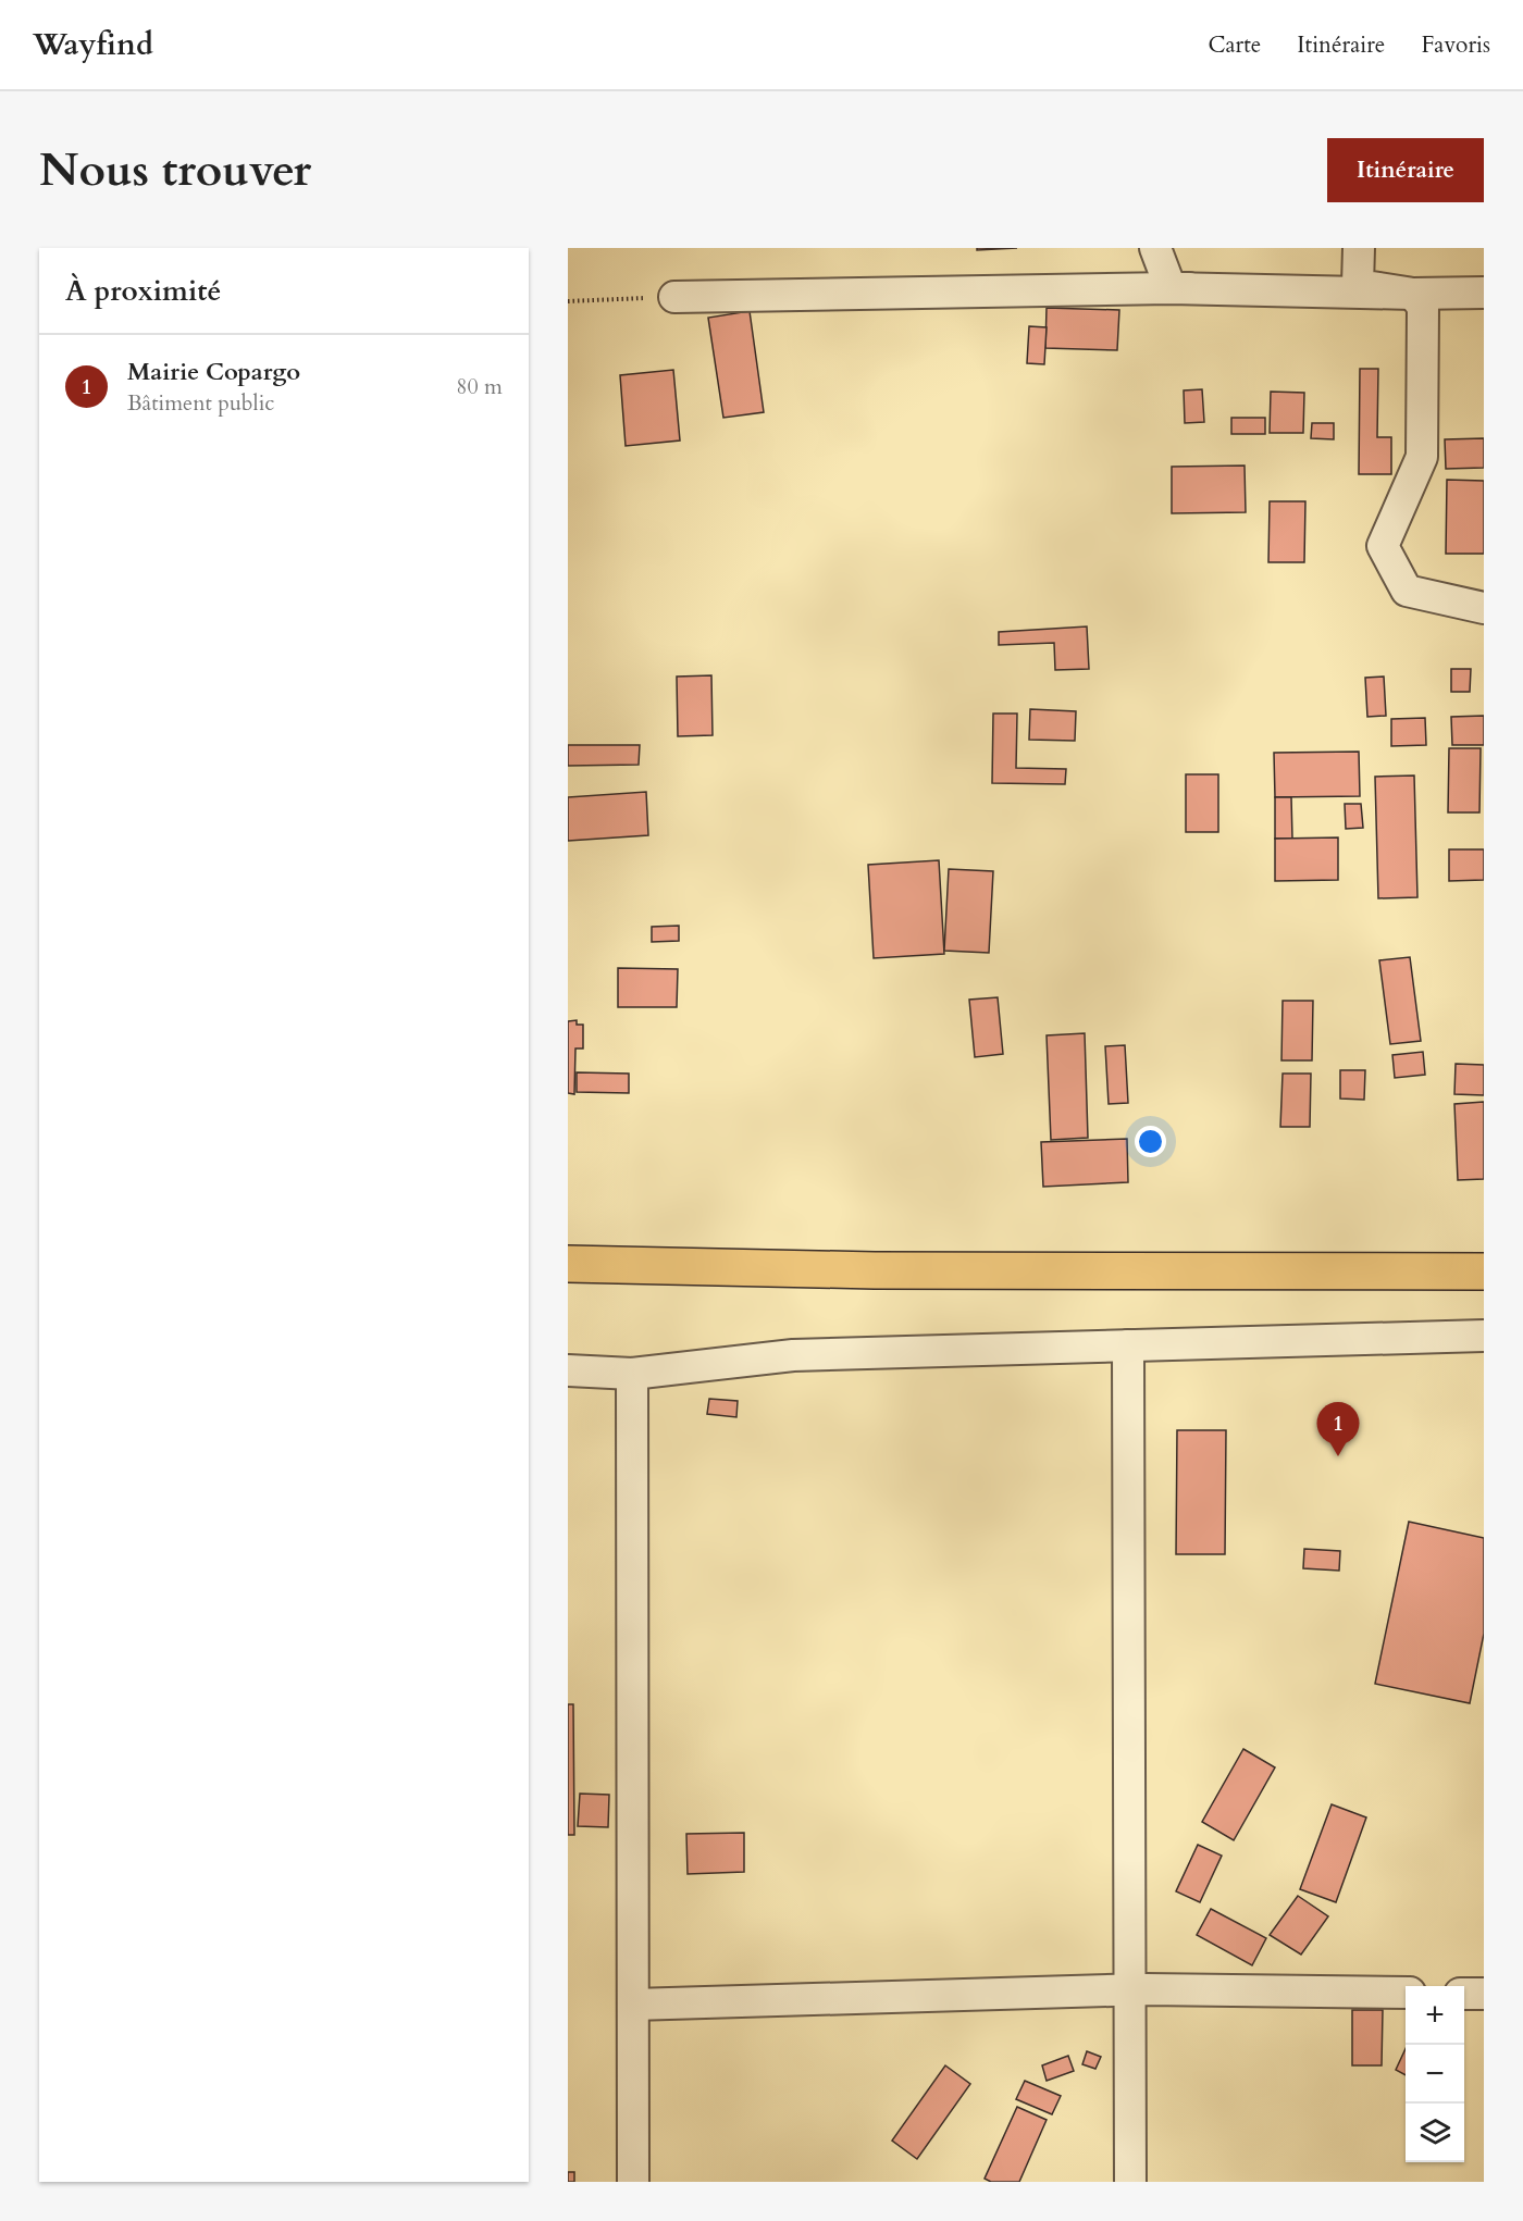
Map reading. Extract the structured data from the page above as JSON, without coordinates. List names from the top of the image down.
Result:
{
  "page": {
    "header": "Wayfind",
    "nav": ["Carte", "Itinéraire", "Favoris"],
    "buttons": "Itinéraire",
    "title": "Nous trouver",
    "heading": "À proximité",
    "list": [
      {
        "mark": "1",
        "name": "Mairie Copargo",
        "note": "Bâtiment public",
        "value": "80 m"
      }
    ],
    "pins": "1",
    "map_buttons": ["+", "−"]
  }
}
